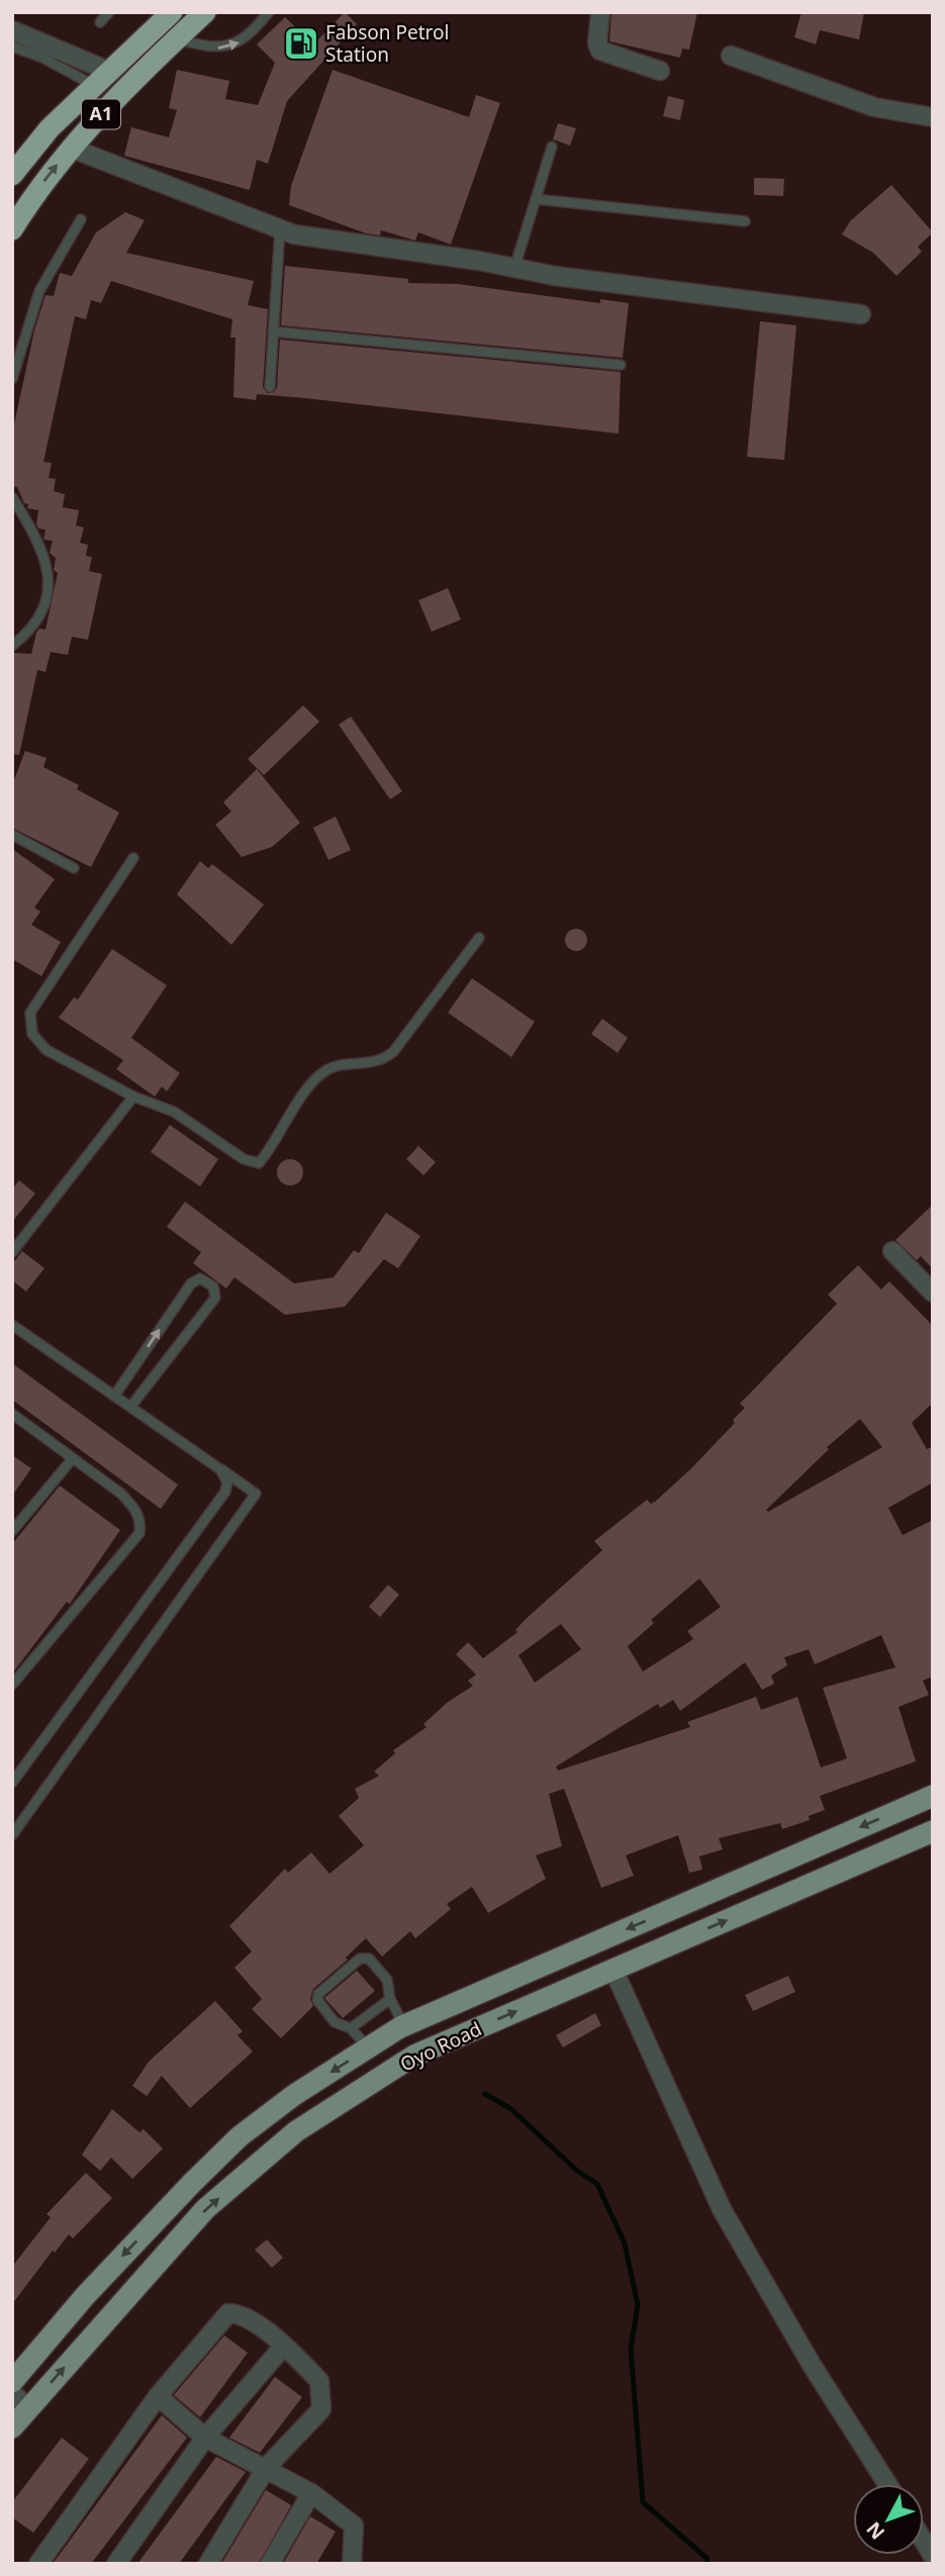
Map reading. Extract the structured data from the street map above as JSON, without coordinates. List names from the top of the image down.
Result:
{
  "streets": {
    "highway": ["A1"],
    "main road": ["Oyo Road"]
  },
  "places": {
    "fuel station": ["Fabson Petrol Station"]
  },
  "north": "bottom left"
}
